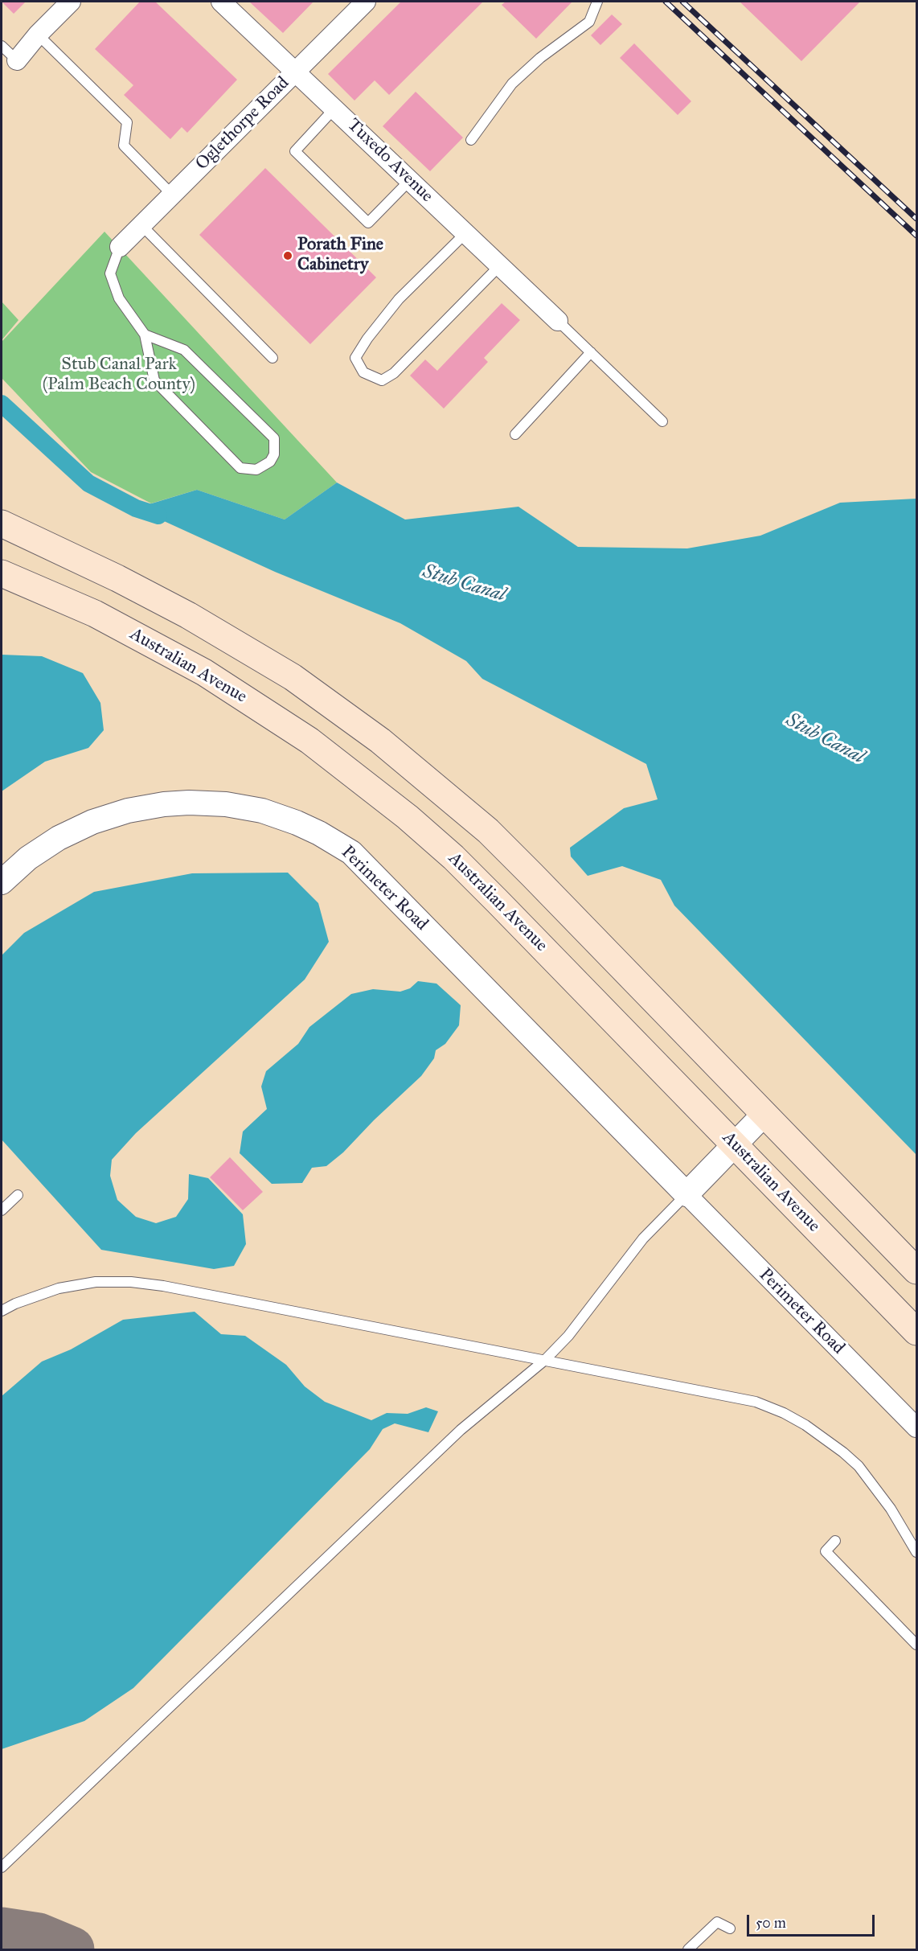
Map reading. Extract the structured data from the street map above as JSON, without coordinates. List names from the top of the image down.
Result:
{
  "streets": {
    "main road": ["Australian Avenue"],
    "street": ["Oglethorpe Road", "Tuxedo Avenue", "Perimeter Road"]
  },
  "crossings": [
    ["Oglethorpe Road", "Tuxedo Avenue"]
  ],
  "water": ["Stub Canal"],
  "parks": ["Stub Canal Park (Palm Beach County)"],
  "places": ["Porath Fine Cabinetry"],
  "scale_bar": "50 m"
}
